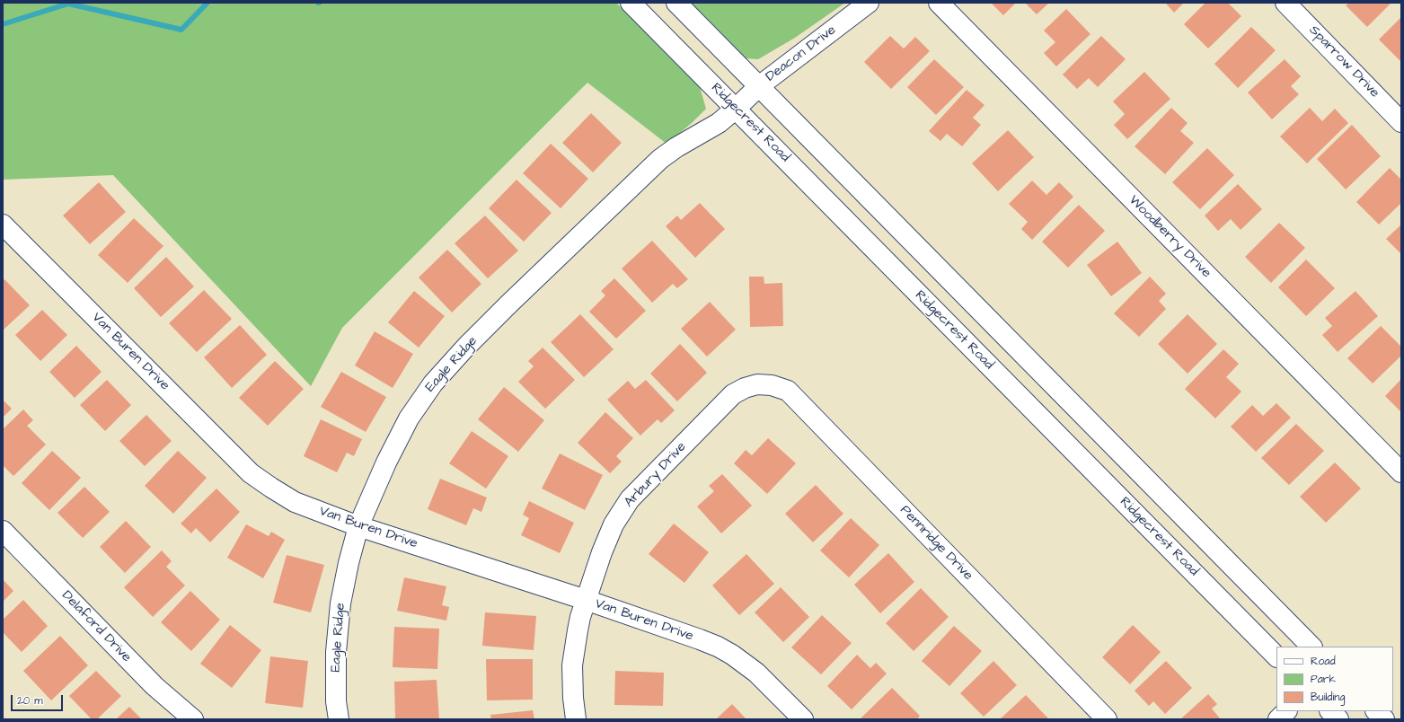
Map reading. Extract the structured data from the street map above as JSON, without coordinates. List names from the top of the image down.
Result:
{
  "streets": {
    "street": [
      "Deacon Drive",
      "Sparrow Drive",
      "Ridgecrest Road",
      "Woodberry Drive",
      "Van Buren Drive",
      "Eagle Ridge",
      "Arbury Drive",
      "Pennridge Drive",
      "Delaford Drive"
    ]
  },
  "crossings": [
    ["Deacon Drive", "Ridgecrest Road"],
    ["Deacon Drive", "Eagle Ridge"],
    ["Ridgecrest Road", "Eagle Ridge"],
    ["Van Buren Drive", "Eagle Ridge"],
    ["Van Buren Drive", "Arbury Drive"],
    ["Arbury Drive", "Pennridge Drive"]
  ],
  "legend": ["Road", "Park", "Building"],
  "scale_bar": "20 m"
}
